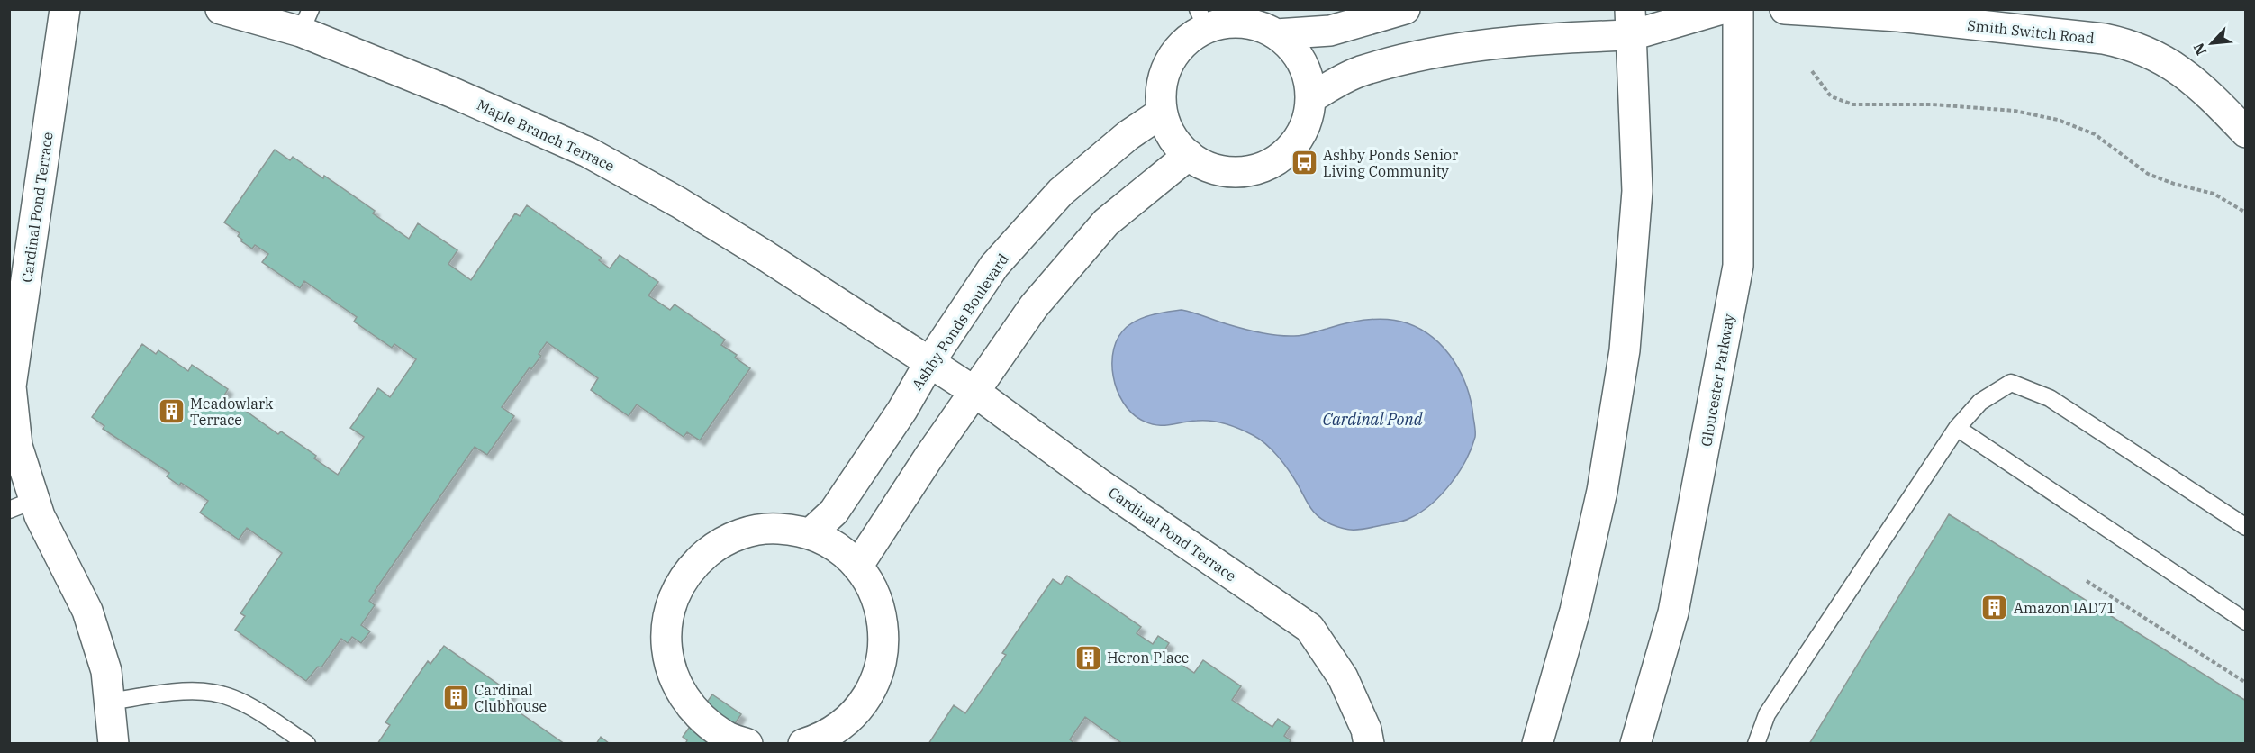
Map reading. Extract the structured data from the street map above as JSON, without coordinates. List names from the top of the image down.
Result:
{
  "streets": {
    "street": [
      "Smith Switch Road",
      "Maple Branch Terrace",
      "Cardinal Pond Terrace",
      "Ashby Ponds Boulevard",
      "Gloucester Parkway"
    ]
  },
  "crossings": [
    ["Maple Branch Terrace", "Cardinal Pond Terrace"],
    ["Maple Branch Terrace", "Ashby Ponds Boulevard"],
    ["Cardinal Pond Terrace", "Ashby Ponds Boulevard"]
  ],
  "water": ["Cardinal Pond"],
  "places": {
    "bus stop": ["Ashby Ponds Senior Living Community"],
    "building": [
      "Meadowlark Terrace",
      "Amazon IAD71",
      "Heron Place",
      "Cardinal Clubhouse"
    ]
  },
  "north": "bottom left"
}
